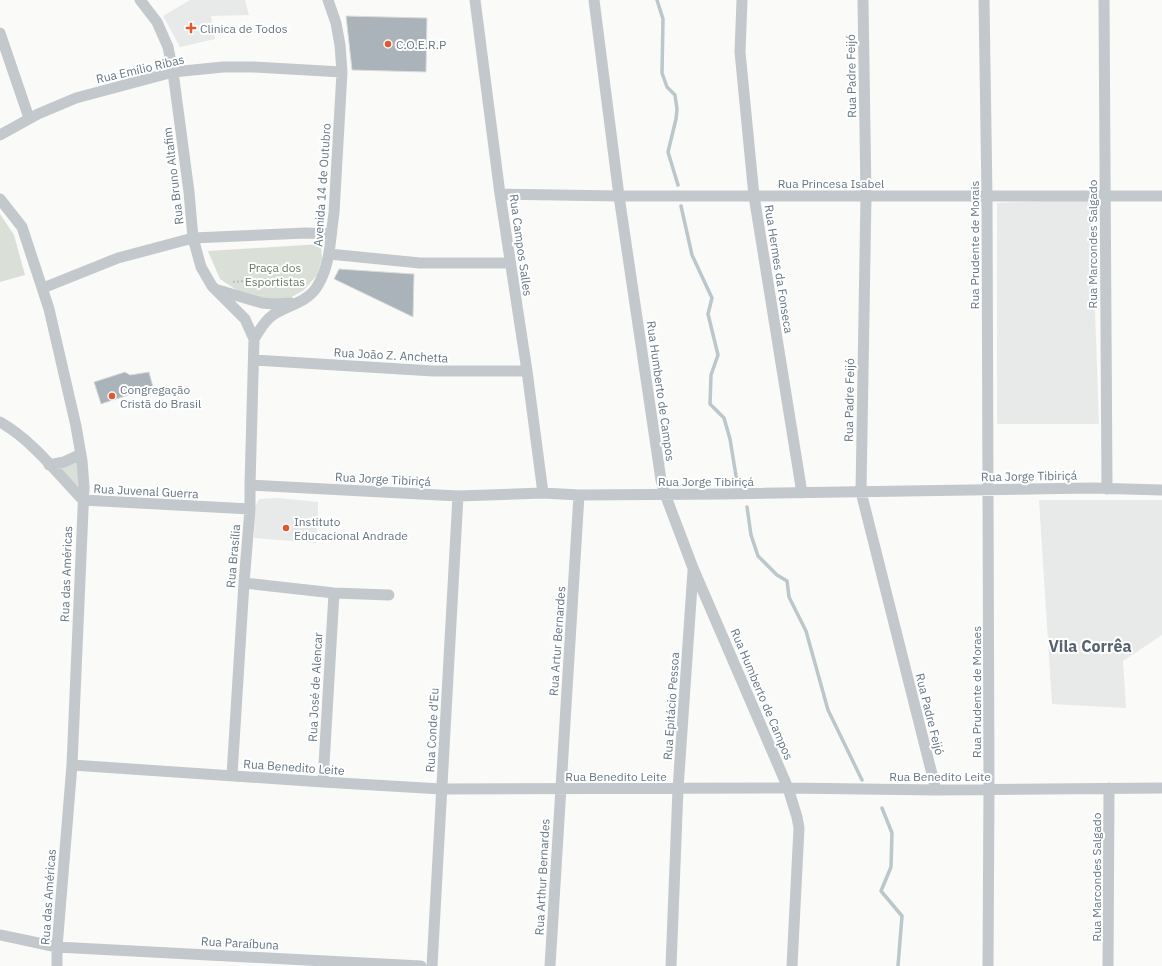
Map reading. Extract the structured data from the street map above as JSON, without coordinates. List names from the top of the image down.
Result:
{
  "streets": {
    "street": [
      "Rua Emílio Ribas",
      "Rua Padre Feijó",
      "Rua Bruno Altafim",
      "Rua Princesa Isabel",
      "Avenida 14 de Outubro",
      "Rua Marcondes Salgado",
      "Rua Campos Salles",
      "Rua Prudente de Morais",
      "Rua Hermes da Fonseca",
      "Rua João Z. Anchetta",
      "Rua Humberto de Campos",
      "Rua Jorge Tibiriçá",
      "Rua Juvenal Guerra",
      "Rua Brasília",
      "Rua das Américas",
      "Rua Artur Bernardes",
      "Rua José de Alencar",
      "Rua Prudente de Moraes",
      "Rua Epitácio Pessoa",
      "Rua Conde d'Eu",
      "Rua Benedito Leite",
      "Rua Arthur Bernardes",
      "Rua Paraíbuna"
    ]
  },
  "crossings": [
    ["Rua Emílio Ribas", "Rua Bruno Altafim"],
    ["Rua Emílio Ribas", "Avenida 14 de Outubro"],
    ["Rua Padre Feijó", "Rua Princesa Isabel"],
    ["Rua Padre Feijó", "Rua Jorge Tibiriçá"],
    ["Rua Padre Feijó", "Rua Benedito Leite"],
    ["Rua Bruno Altafim", "Avenida 14 de Outubro"],
    ["Rua Bruno Altafim", "Rua Brasília"],
    ["Rua Princesa Isabel", "Rua Marcondes Salgado"],
    ["Rua Princesa Isabel", "Rua Campos Salles"],
    ["Rua Princesa Isabel", "Rua Prudente de Morais"],
    ["Rua Princesa Isabel", "Rua Hermes da Fonseca"],
    ["Rua Princesa Isabel", "Rua Humberto de Campos"],
    ["Avenida 14 de Outubro", "Rua Brasília"],
    ["Rua Marcondes Salgado", "Rua Jorge Tibiriçá"],
    ["Rua Marcondes Salgado", "Rua Benedito Leite"],
    ["Rua Campos Salles", "Rua João Z. Anchetta"],
    ["Rua Campos Salles", "Rua Jorge Tibiriçá"],
    ["Rua Prudente de Morais", "Rua Jorge Tibiriçá"],
    ["Rua Prudente de Morais", "Rua Prudente de Moraes"],
    ["Rua Hermes da Fonseca", "Rua Jorge Tibiriçá"],
    ["Rua João Z. Anchetta", "Rua Brasília"],
    ["Rua Humberto de Campos", "Rua Jorge Tibiriçá"],
    ["Rua Humberto de Campos", "Rua Epitácio Pessoa"],
    ["Rua Humberto de Campos", "Rua Benedito Leite"],
    ["Rua Jorge Tibiriçá", "Rua Brasília"],
    ["Rua Jorge Tibiriçá", "Rua Artur Bernardes"],
    ["Rua Jorge Tibiriçá", "Rua Prudente de Moraes"],
    ["Rua Jorge Tibiriçá", "Rua Conde d'Eu"],
    ["Rua Juvenal Guerra", "Rua Brasília"],
    ["Rua Juvenal Guerra", "Rua das Américas"],
    ["Rua Brasília", "Rua Benedito Leite"],
    ["Rua das Américas", "Rua Benedito Leite"],
    ["Rua das Américas", "Rua Paraíbuna"],
    ["Rua Artur Bernardes", "Rua Benedito Leite"],
    ["Rua Artur Bernardes", "Rua Arthur Bernardes"],
    ["Rua José de Alencar", "Rua Benedito Leite"],
    ["Rua Prudente de Moraes", "Rua Benedito Leite"],
    ["Rua Epitácio Pessoa", "Rua Benedito Leite"],
    ["Rua Conde d'Eu", "Rua Benedito Leite"],
    ["Rua Benedito Leite", "Rua Arthur Bernardes"]
  ],
  "districts": ["Vila Corrêa"],
  "parks": ["Praça dos Esportistas"],
  "places": {
    "health": ["Clinica de Todos"],
    "other": ["C.O.E.R.P", "Congregação Cristã do Brasil", "Instituto Educacional Andrade"]
  }
}
